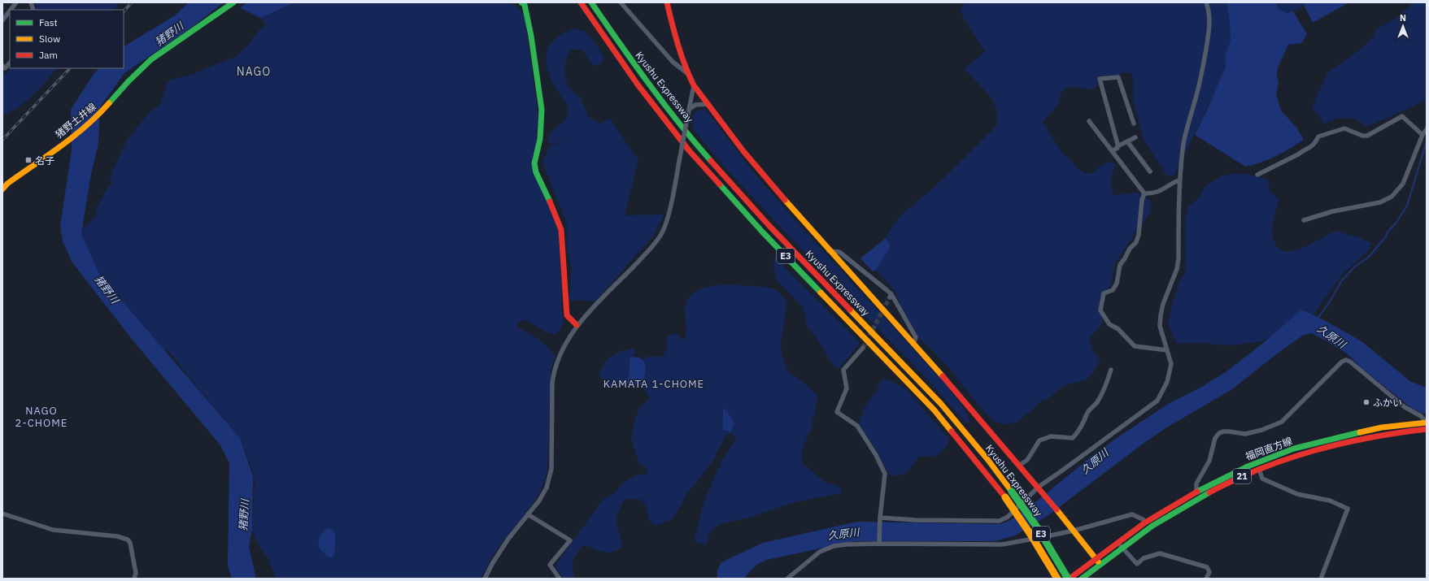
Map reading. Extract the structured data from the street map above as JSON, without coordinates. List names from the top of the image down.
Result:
{
  "streets": {
    "main road": [
      "Kyushu Expressway",
      "猪野土井線",
      "E3",
      "福岡直方線",
      "21"
    ]
  },
  "crossings": [
    ["Kyushu Expressway", "福岡直方線"]
  ],
  "districts": ["NAGO", "KAMATA 1-CHOME", "NAGO 2-CHOME"],
  "water": ["猪野川", "久原川"],
  "places": {
    "transit": ["名子"],
    "other": ["ふかい"]
  },
  "legend": ["Fast", "Slow", "Jam"],
  "north": "top"
}
